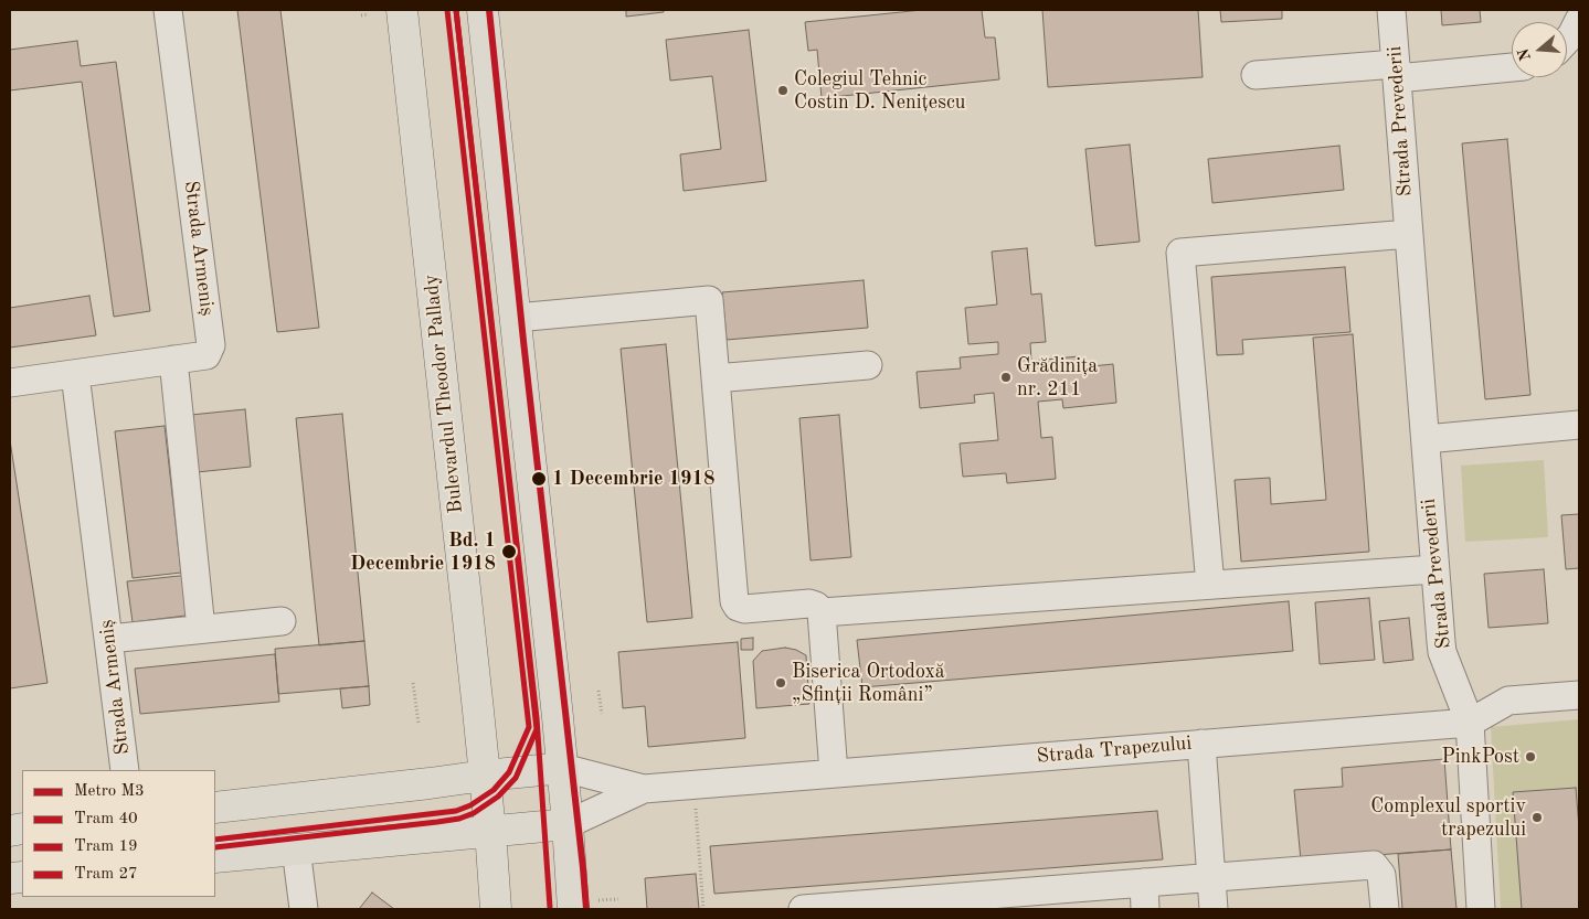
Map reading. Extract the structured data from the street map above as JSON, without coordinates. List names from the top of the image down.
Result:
{
  "streets": {
    "main road": ["Bulevardul Theodor Pallady"],
    "street": ["Strada Prevederii", "Strada Armeniș", "Strada Trapezului"]
  },
  "crossings": [
    ["Strada Prevederii", "Strada Trapezului"]
  ],
  "places": [
    "Colegiul Tehnic Costin D. Nenițescu",
    "Grădinița nr. 211",
    "1 Decembrie 1918",
    "Bd. 1 Decembrie 1918",
    "Biserica Ortodoxă „Sfinții Români”",
    "PinkPost",
    "Complexul sportiv trapezului"
  ],
  "lines": [
    "metro line M3",
    "tram line 40",
    "tram line 19",
    "tram line 27"
  ],
  "legend": [
    "Metro M3",
    "Tram 40",
    "Tram 19",
    "Tram 27"
  ],
  "north": "left"
}
